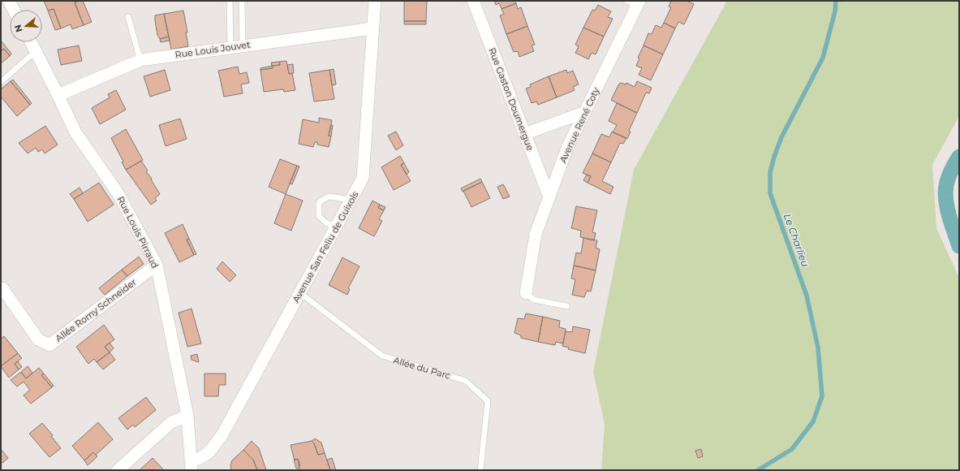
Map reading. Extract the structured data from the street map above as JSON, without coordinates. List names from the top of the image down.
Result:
{
  "streets": {
    "street": [
      "Rue Louis Jouvet",
      "Rue Gaston Doumergue",
      "Avenue René Coty",
      "Rue Louis Pirraud",
      "Avenue San Feliu de Guixols",
      "Allée Romy Schneider"
    ],
    "lane": ["Allée du Parc"]
  },
  "crossings": [
    ["Rue Louis Jouvet", "Rue Louis Pirraud"],
    ["Rue Louis Jouvet", "Avenue San Feliu de Guixols"],
    ["Rue Gaston Doumergue", "Avenue René Coty"],
    ["Rue Louis Pirraud", "Avenue San Feliu de Guixols"],
    ["Rue Louis Pirraud", "Allée Romy Schneider"],
    ["Avenue San Feliu de Guixols", "Allée du Parc"]
  ],
  "water": ["Le Charlieu"],
  "north": "left"
}
